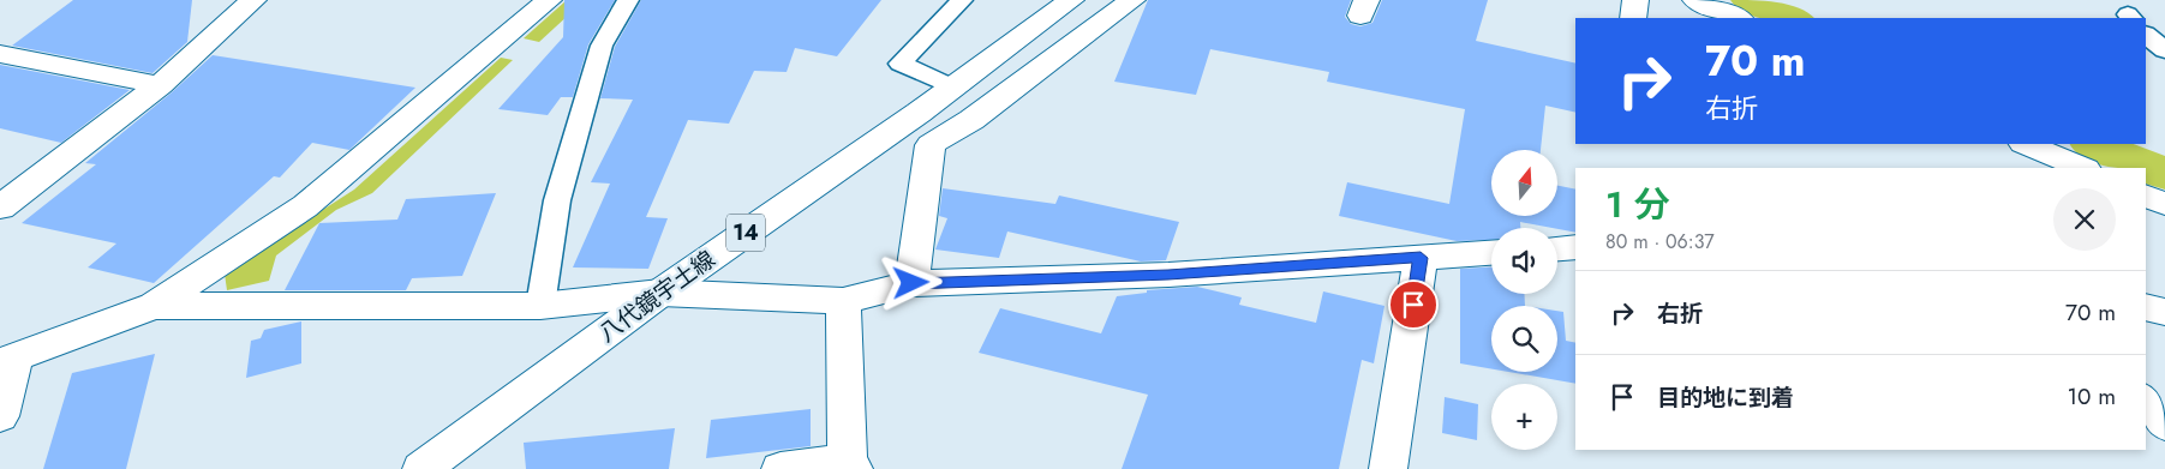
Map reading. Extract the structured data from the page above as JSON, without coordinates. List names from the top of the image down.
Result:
{
  "streets": {
    "street": ["14", "八代鏡宇土線"]
  },
  "north": "top",
  "page": {
    "turn": ["70 m", "右折"],
    "map_buttons": "+",
    "heading": ["1 分", "80 m · 06:37"],
    "list": [
      {
        "name": "右折",
        "value": "70 m"
      },
      {
        "name": "目的地に到着",
        "value": "10 m"
      }
    ]
  }
}
